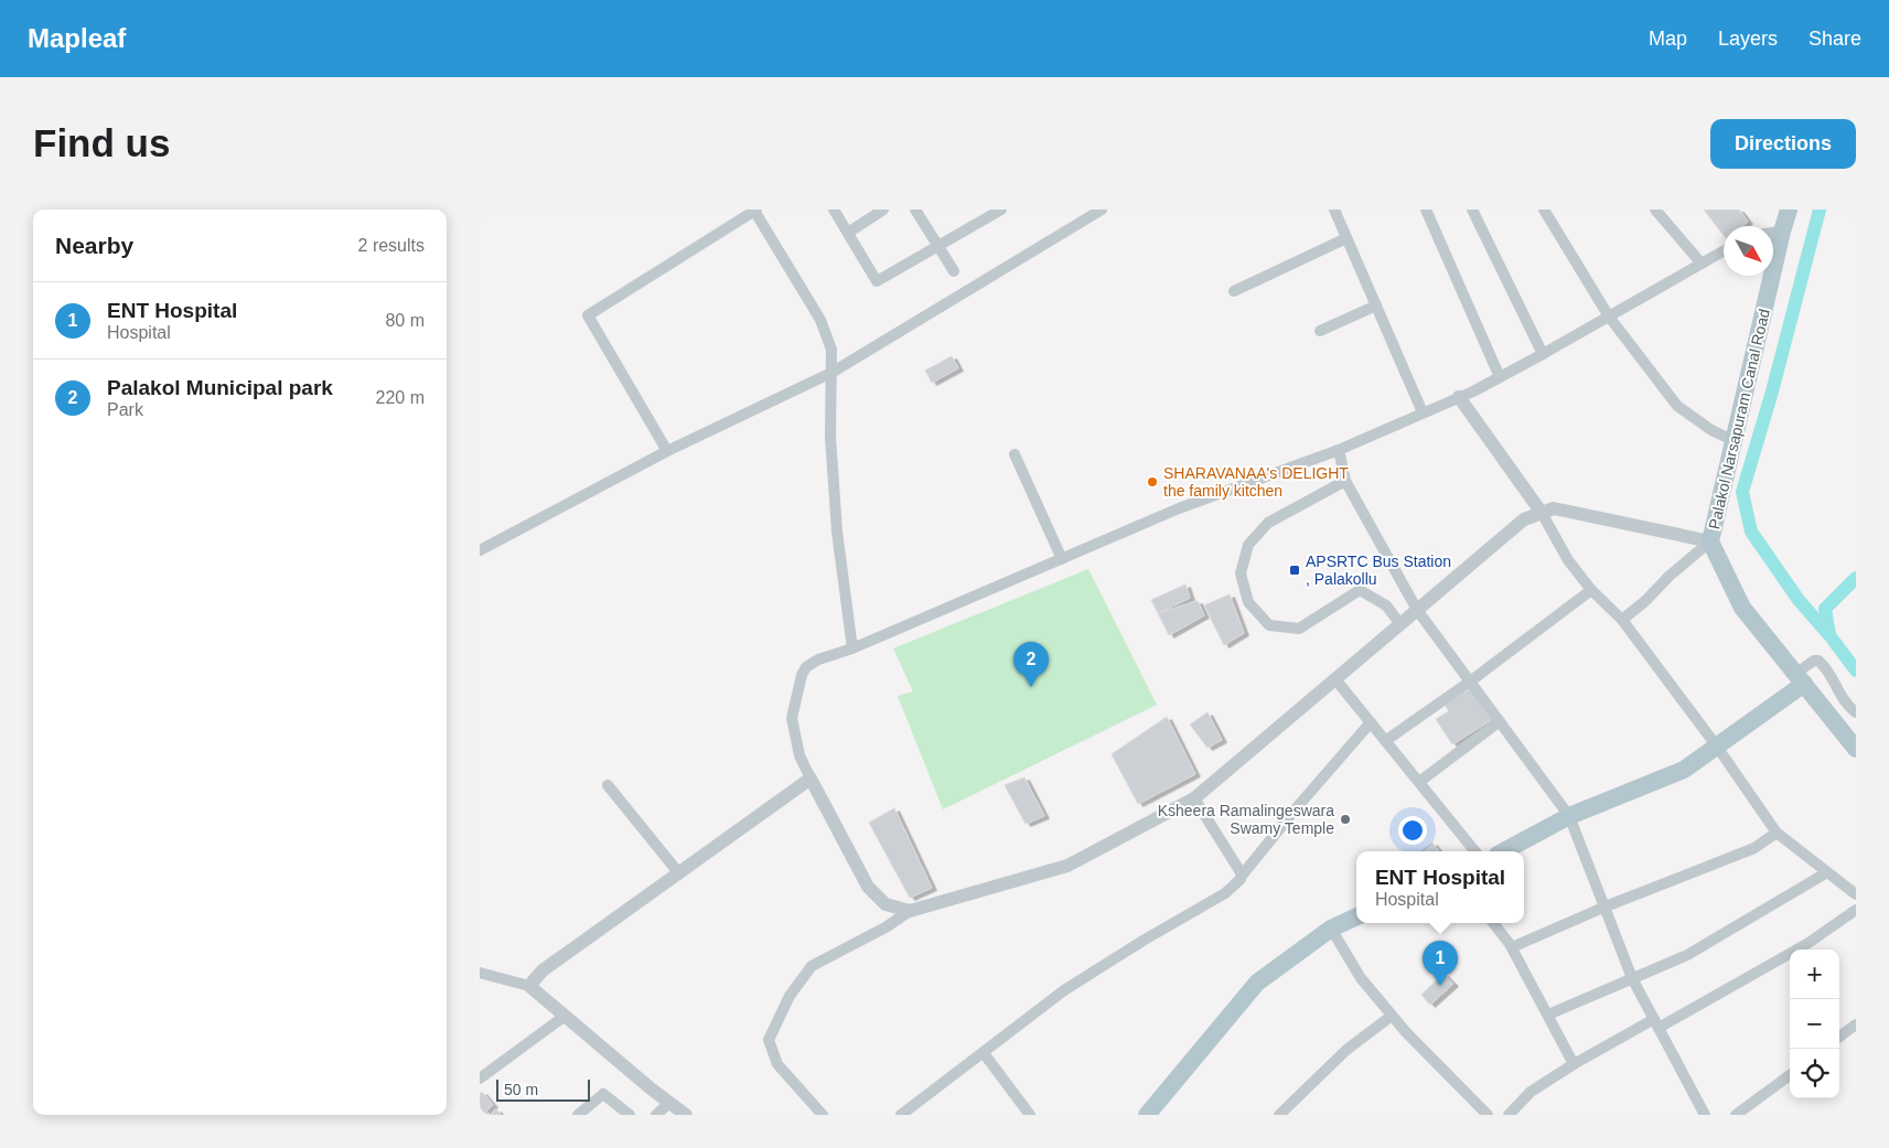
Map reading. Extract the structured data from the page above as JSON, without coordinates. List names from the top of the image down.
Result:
{
  "streets": {
    "main road": ["Palakol Narsapuram Canal Road"]
  },
  "places": {
    "other": ["SHARAVANAA's DELIGHT the family kitchen", "Ksheera Ramalingeswara Swamy Temple"],
    "transit": ["APSRTC Bus Station , Palakollu"]
  },
  "scale_bar": "50 m",
  "north": "bottom right",
  "page": {
    "header": "Mapleaf",
    "nav": ["Map", "Layers", "Share"],
    "buttons": "Directions",
    "title": "Find us",
    "heading": ["Nearby", "2 results"],
    "list": [
      {
        "mark": "1",
        "name": "ENT Hospital",
        "note": "Hospital",
        "value": "80 m"
      },
      {
        "mark": "2",
        "name": "Palakol Municipal park",
        "note": "Park",
        "value": "220 m"
      }
    ],
    "pins": ["2", "1"],
    "popup": ["ENT Hospital", "Hospital"],
    "map_buttons": ["+", "−"],
    "scale": "50 m"
  }
}
